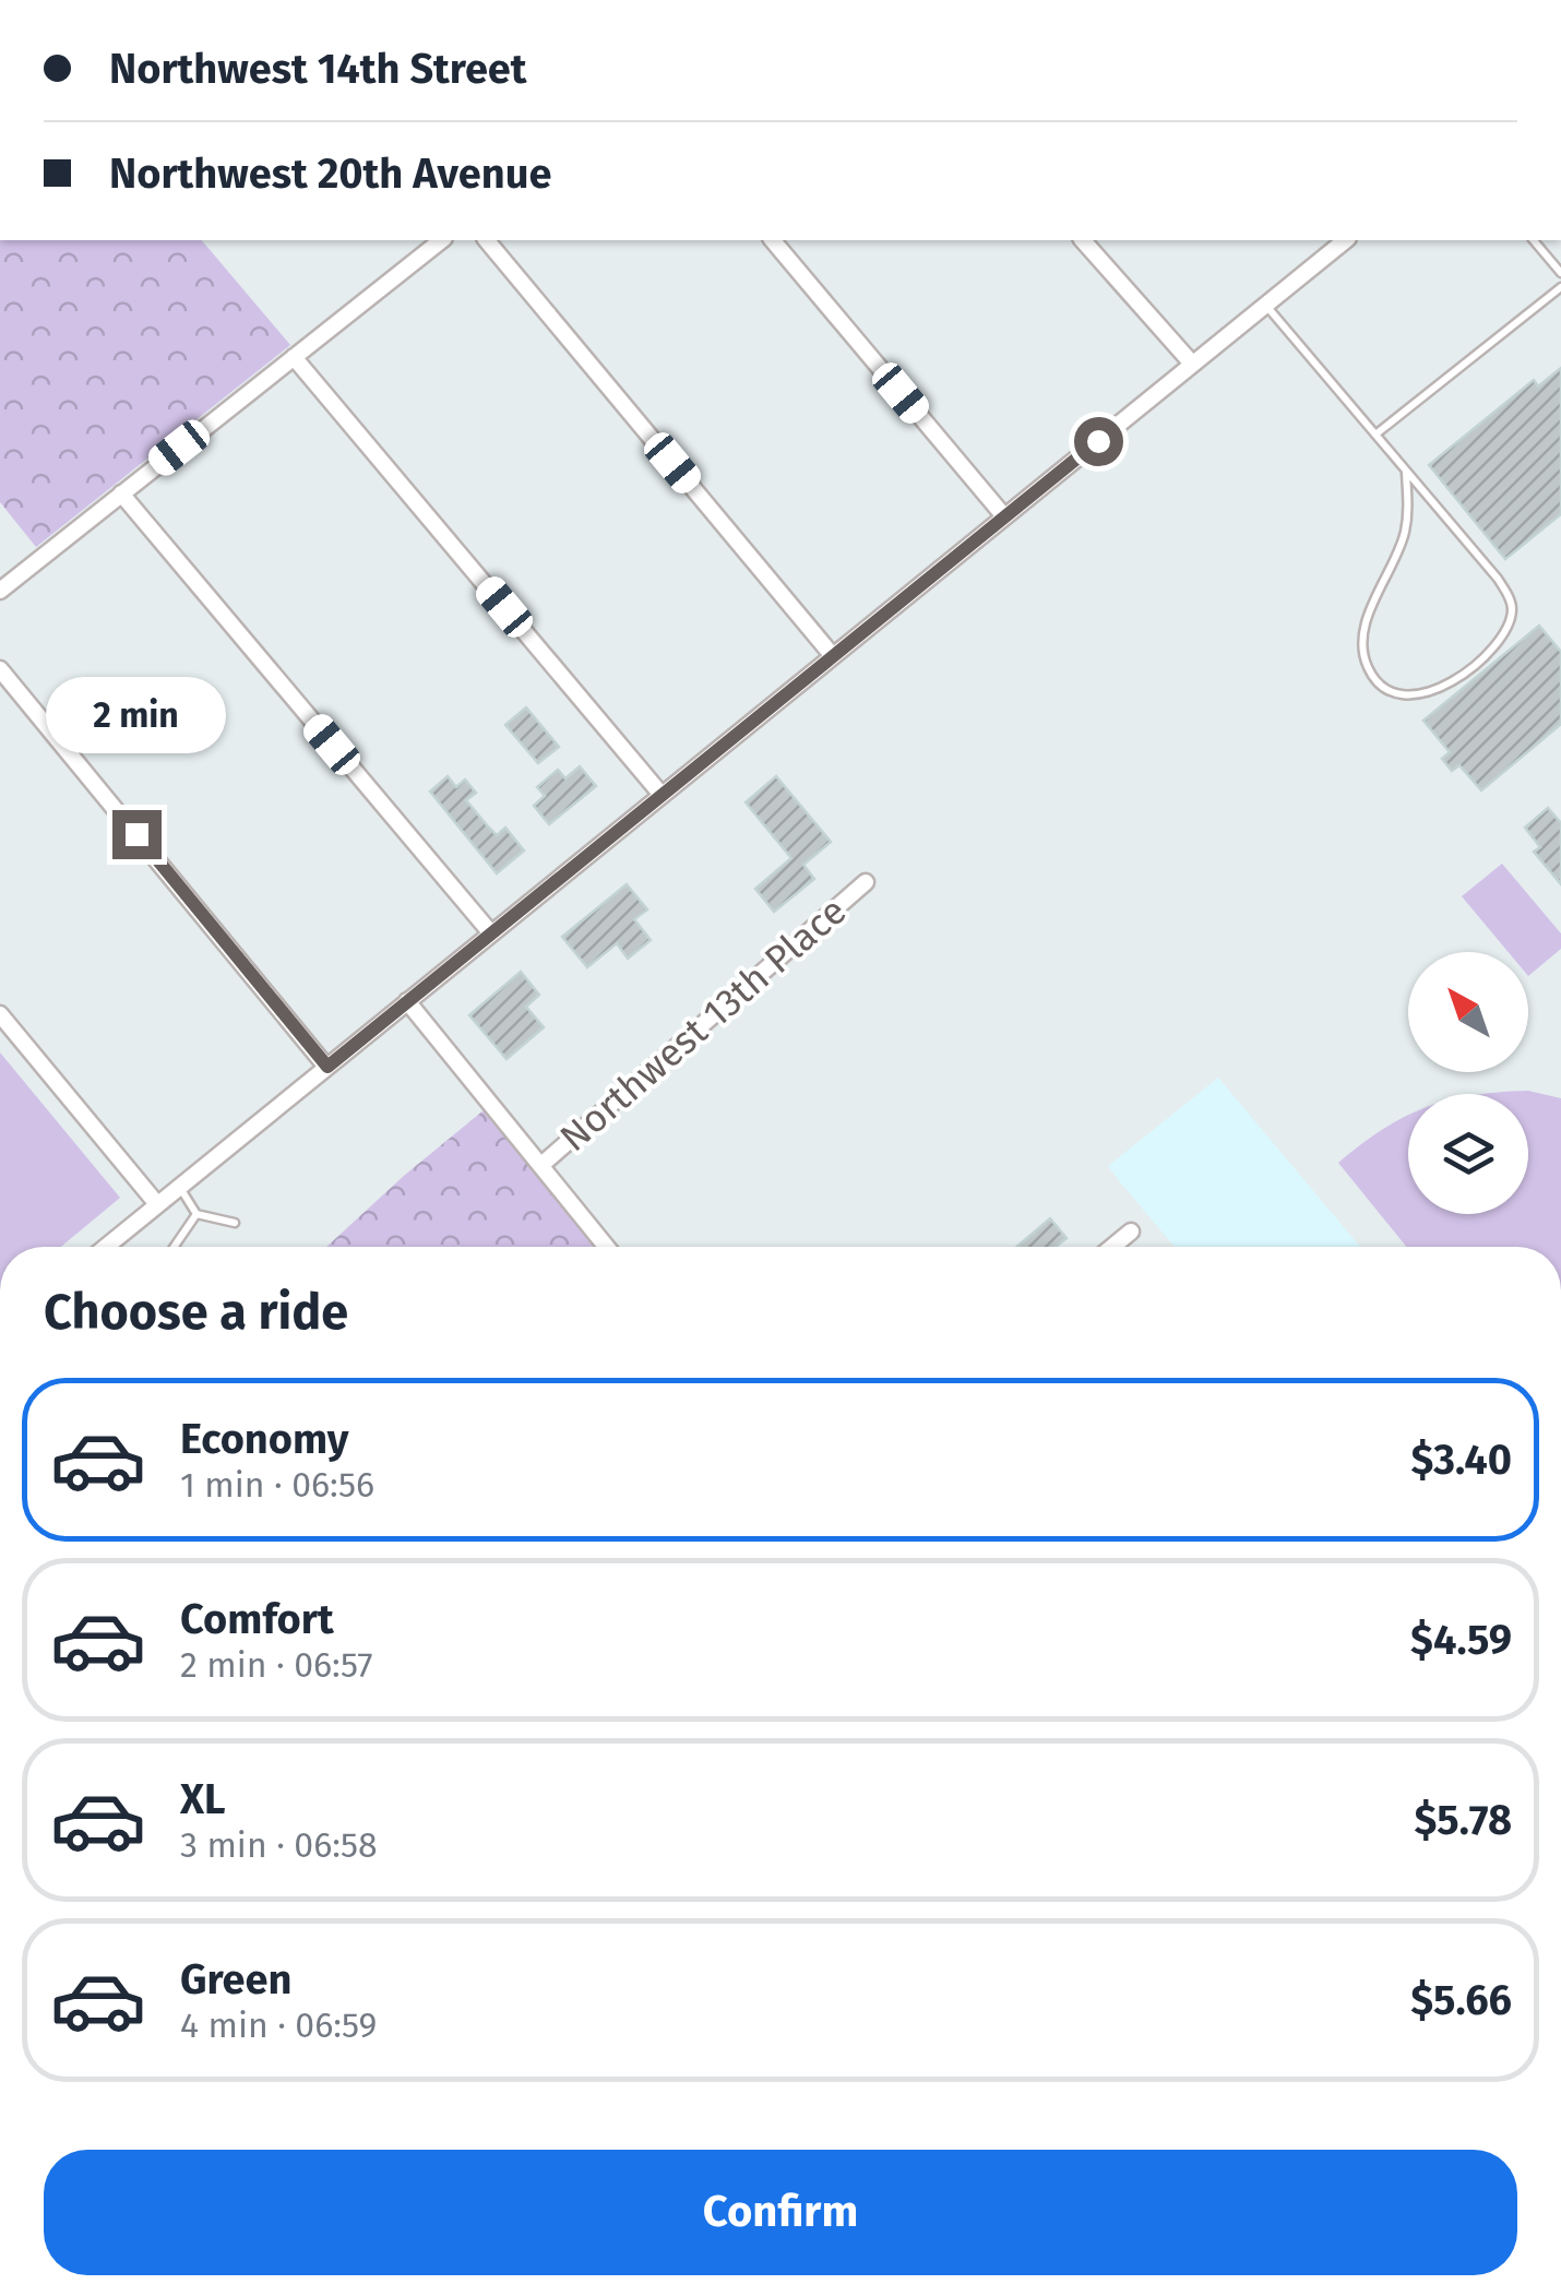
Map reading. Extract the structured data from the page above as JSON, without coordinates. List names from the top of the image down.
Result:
{
  "streets": {
    "street": ["Northwest 13th Place"]
  },
  "north": "top left",
  "page": {
    "banner": ["Northwest 14th Street", "Northwest 20th Avenue"],
    "bubble": "2 min",
    "heading": "Choose a ride",
    "list": [
      {
        "name": "Economy",
        "note": "1 min · 06:56",
        "value": "$3.40"
      },
      {
        "name": "Comfort",
        "note": "2 min · 06:57",
        "value": "$4.59"
      },
      {
        "name": "XL",
        "note": "3 min · 06:58",
        "value": "$5.78"
      },
      {
        "name": "Green",
        "note": "4 min · 06:59",
        "value": "$5.66"
      }
    ],
    "buttons": "Confirm"
  }
}
